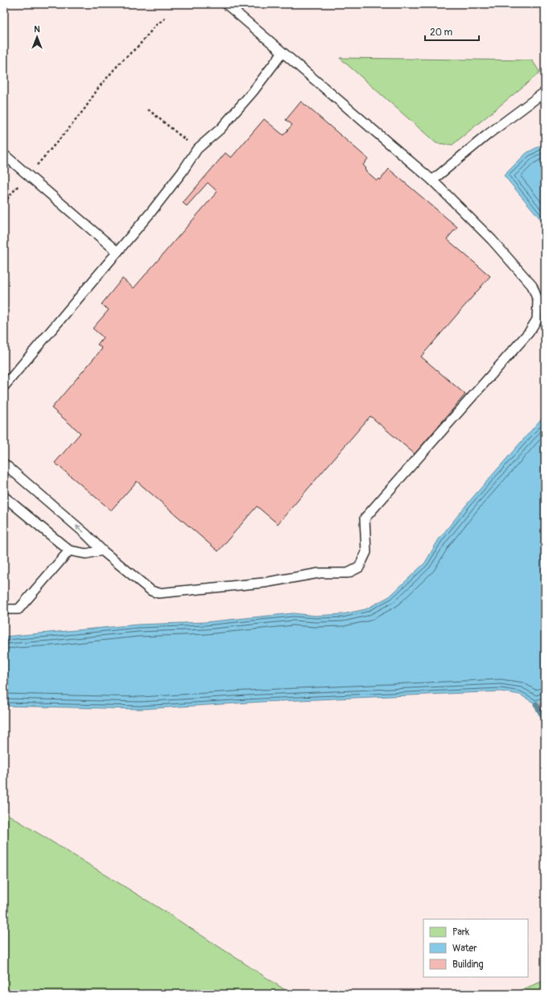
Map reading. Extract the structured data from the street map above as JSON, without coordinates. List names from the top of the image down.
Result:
{
  "legend": ["Park", "Water", "Building"],
  "scale_bar": "20 m",
  "north": "top"
}
